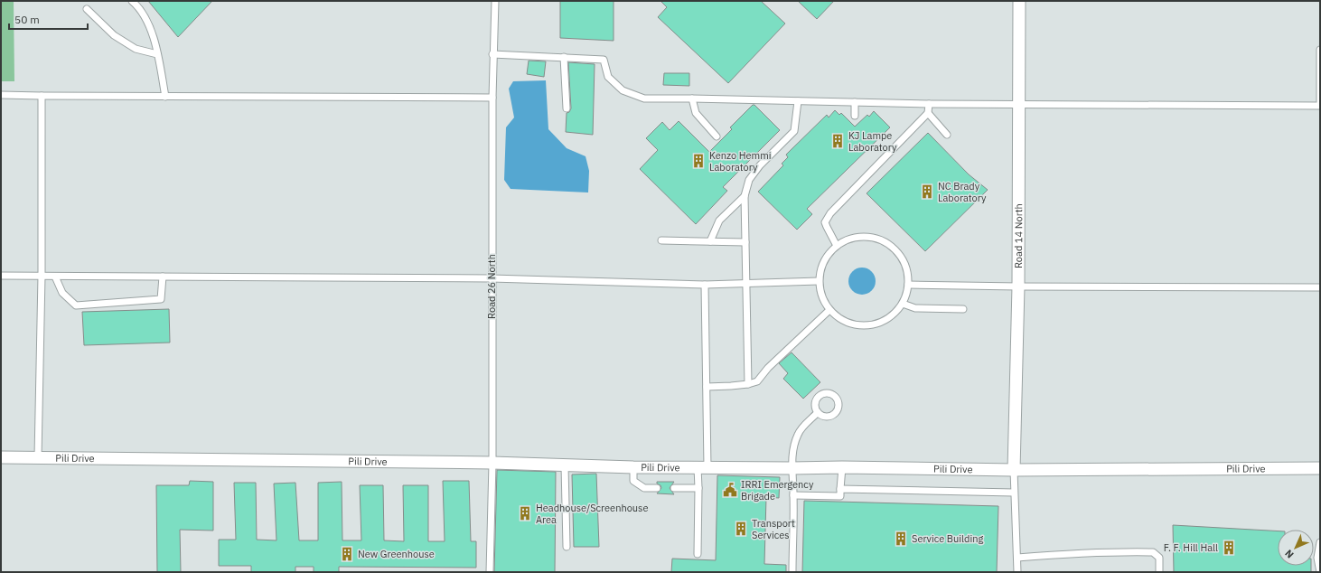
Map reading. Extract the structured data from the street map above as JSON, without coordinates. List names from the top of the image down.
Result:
{
  "streets": {
    "street": ["Road 14 North", "Pili Drive"],
    "lane": ["Road 26 North"]
  },
  "crossings": [
    ["Road 14 North", "Pili Drive"],
    ["Road 26 North", "Pili Drive"]
  ],
  "places": {
    "building": [
      "KJ Lampe Laboratory",
      "Kenzo Hemmi Laboratory",
      "NC Brady Laboratory",
      "Headhouse/Screenhouse Area",
      "Transport Services",
      "Service Building",
      "F. F. Hill Hall",
      "New Greenhouse"
    ],
    "public building": ["IRRI Emergency Brigade"]
  },
  "scale_bar": "50 m",
  "north": "bottom left"
}
